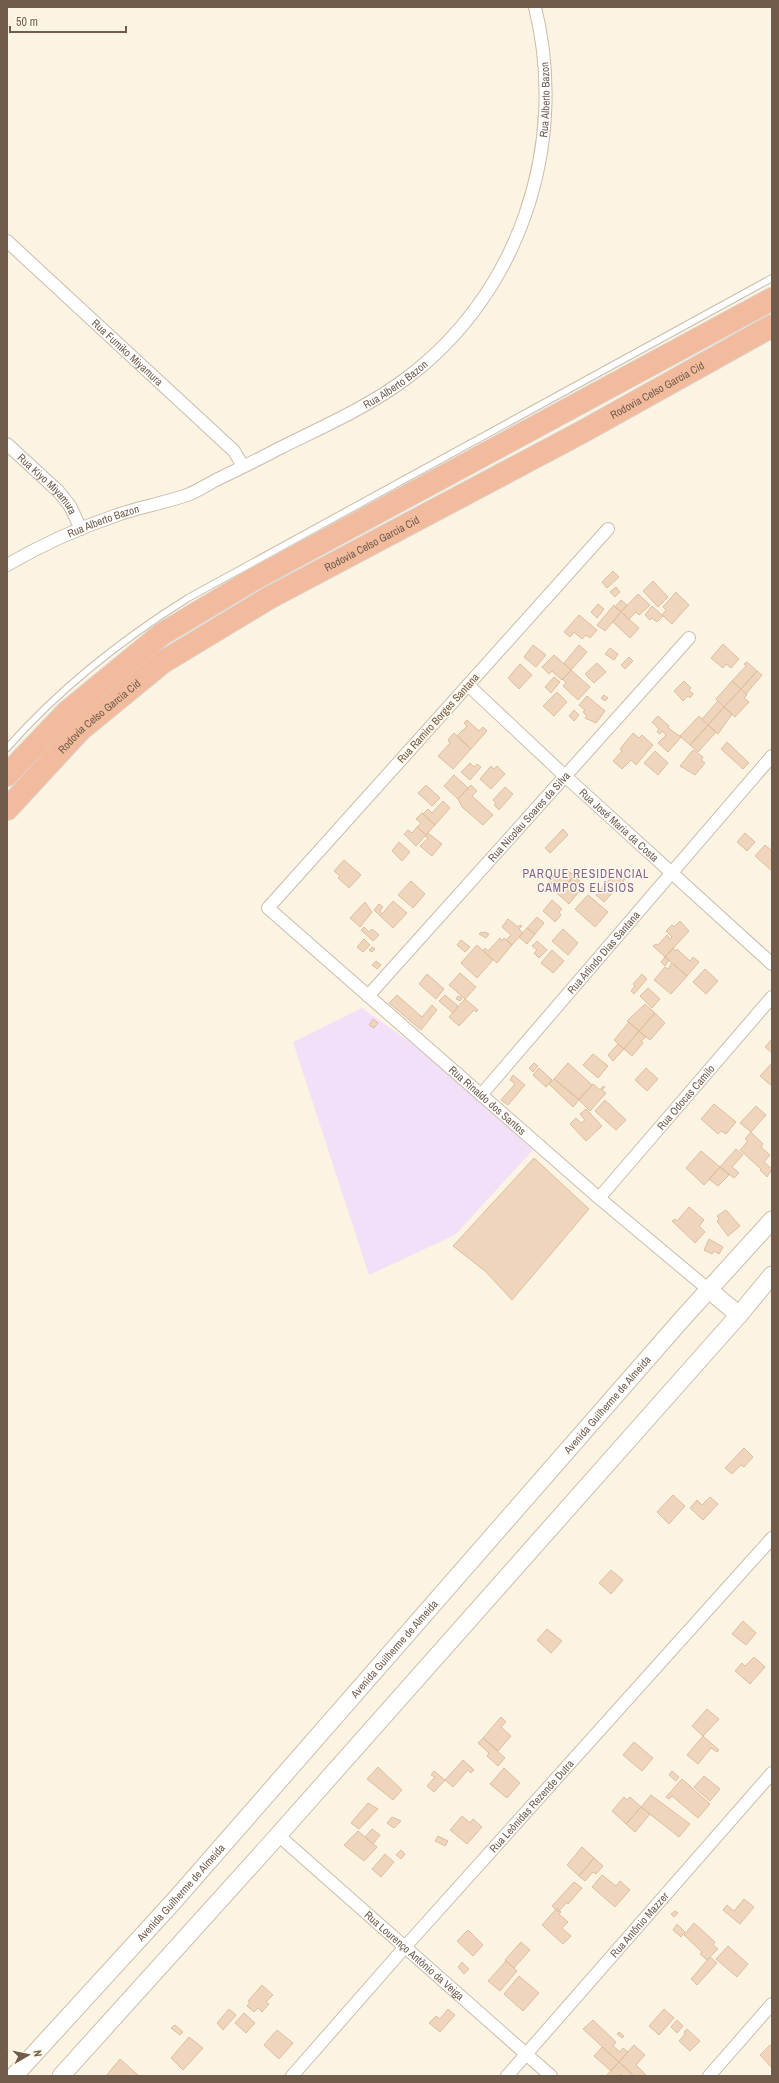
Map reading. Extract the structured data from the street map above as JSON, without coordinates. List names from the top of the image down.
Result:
{
  "streets": {
    "highway": ["Rodovia Celso Garcia Cid"],
    "street": [
      "Rua Alberto Bazon",
      "Rua Fumiko Miyamura",
      "Rua Kiyo Miyamura",
      "Rua Ramiro Borges Santana",
      "Rua Nicolau Soares da Silva",
      "Rua José Maria da Costa",
      "Rua Arlindo Dias Santana",
      "Rua Odocas Camilo",
      "Rua Rinaldo dos Santos",
      "Avenida Guilherme de Almeida",
      "Rua Leônidas Rezende Dutra",
      "Rua Antônio Mazzer",
      "Rua Lourenço Antônio da Veiga"
    ]
  },
  "crossings": [
    ["Rua Alberto Bazon", "Rua Fumiko Miyamura"],
    ["Rua Alberto Bazon", "Rua Kiyo Miyamura"],
    ["Rua Ramiro Borges Santana", "Rua José Maria da Costa"],
    ["Rua Ramiro Borges Santana", "Rua Rinaldo dos Santos"],
    ["Rua Nicolau Soares da Silva", "Rua José Maria da Costa"],
    ["Rua Nicolau Soares da Silva", "Rua Rinaldo dos Santos"],
    ["Rua José Maria da Costa", "Rua Arlindo Dias Santana"],
    ["Rua Arlindo Dias Santana", "Rua Rinaldo dos Santos"],
    ["Rua Odocas Camilo", "Rua Rinaldo dos Santos"],
    ["Rua Rinaldo dos Santos", "Avenida Guilherme de Almeida"],
    ["Rua Leônidas Rezende Dutra", "Rua Lourenço Antônio da Veiga"],
    ["Rua Antônio Mazzer", "Rua Lourenço Antônio da Veiga"]
  ],
  "districts": ["PARQUE RESIDENCIAL CAMPOS ELÍSIOS"],
  "scale_bar": "50 m",
  "north": "right"
}
